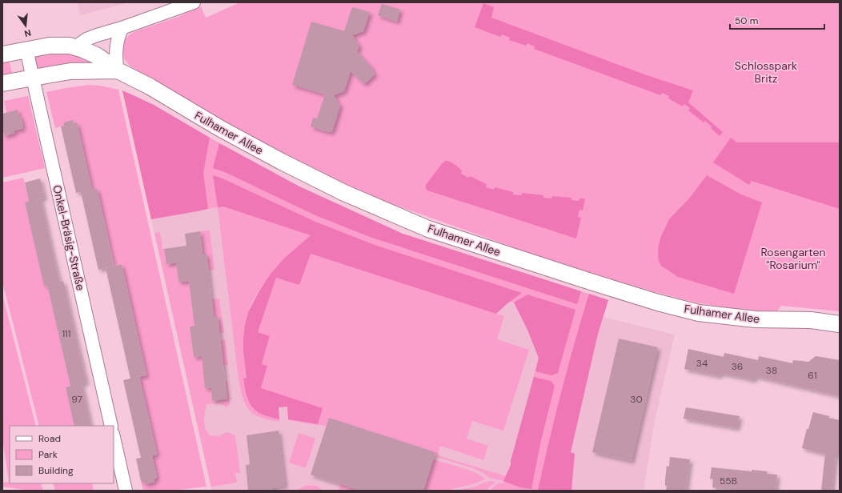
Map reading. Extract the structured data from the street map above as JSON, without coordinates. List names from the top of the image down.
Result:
{
  "streets": {
    "street": ["Fulhamer Allee", "Onkel-Bräsig-Straße"]
  },
  "crossings": [
    ["Fulhamer Allee", "Onkel-Bräsig-Straße"]
  ],
  "parks": ["Schlosspark Britz", "Rosengarten \"Rosarium\""],
  "house_numbers": [
    "111",
    "34",
    "36",
    "38",
    "61",
    "97",
    "30",
    "55B"
  ],
  "legend": ["Road", "Park", "Building"],
  "scale_bar": "50 m",
  "north": "bottom"
}
